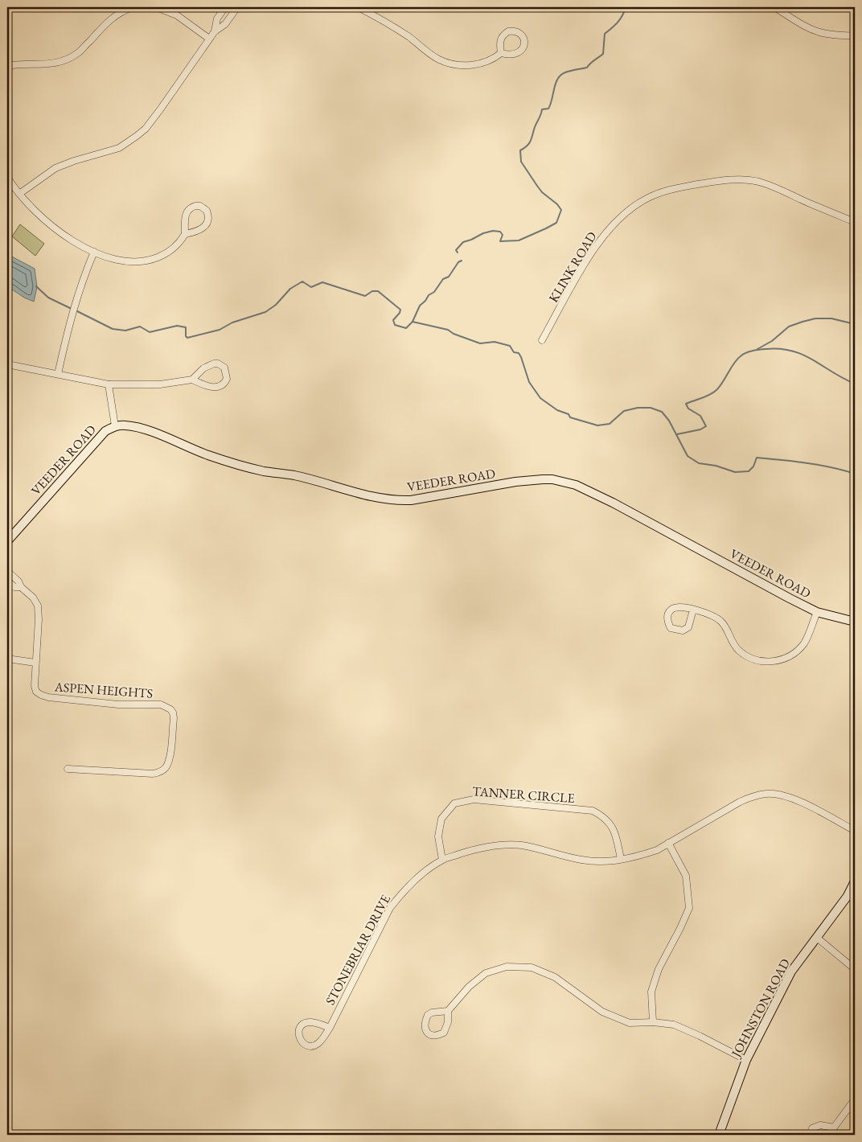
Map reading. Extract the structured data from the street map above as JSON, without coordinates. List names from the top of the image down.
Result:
{
  "streets": {
    "street": [
      "KLINK ROAD",
      "VEEDER ROAD",
      "ASPEN HEIGHTS",
      "TANNER CIRCLE",
      "STONEBRIAR DRIVE",
      "JOHNSTON ROAD"
    ]
  },
  "crossings": [
    ["TANNER CIRCLE", "STONEBRIAR DRIVE"]
  ]
}
